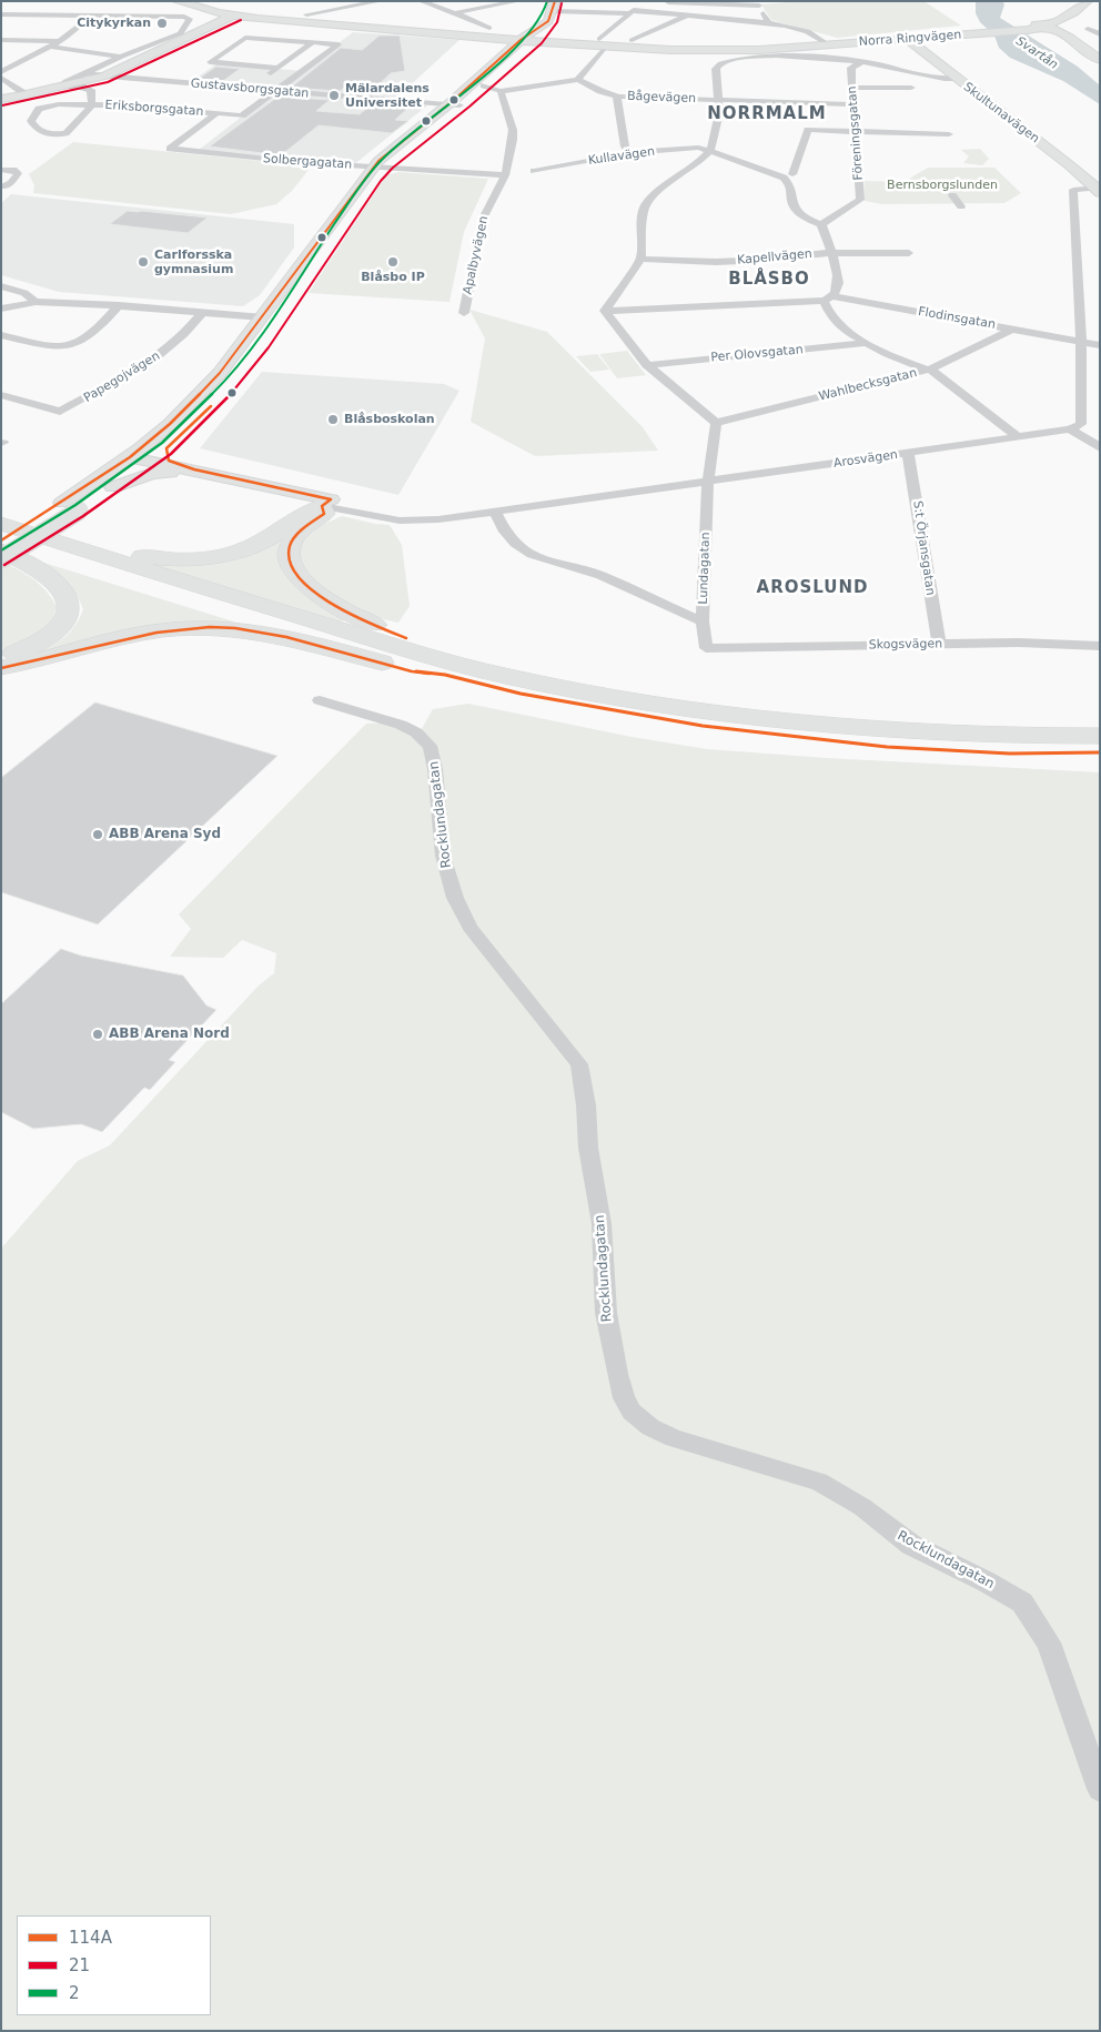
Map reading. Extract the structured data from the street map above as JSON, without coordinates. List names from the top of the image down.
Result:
{
  "streets": {
    "street": [
      "Norra Ringvägen",
      "Gustavsborgsgatan",
      "Bågevägen",
      "Eriksborgsgatan",
      "Skultunavägen",
      "Föreningsgatan",
      "Kullavägen",
      "Solbergagatan",
      "Apalbyvägen",
      "Kapellvägen",
      "Flodinsgatan",
      "Per Olovsgatan",
      "Papegojvägen",
      "Wahlbecksgatan",
      "Arosvägen",
      "S:t Örjansgatan",
      "Lundagatan",
      "Skogsvägen",
      "Rocklundagatan"
    ]
  },
  "crossings": [
    ["Norra Ringvägen", "Skultunavägen"],
    ["Gustavsborgsgatan", "Eriksborgsgatan"],
    ["Bågevägen", "Föreningsgatan"],
    ["Eriksborgsgatan", "Solbergagatan"],
    ["Föreningsgatan", "Kullavägen"],
    ["Solbergagatan", "Apalbyvägen"],
    ["Flodinsgatan", "Wahlbecksgatan"],
    ["Wahlbecksgatan", "Lundagatan"],
    ["Arosvägen", "S:t Örjansgatan"],
    ["Arosvägen", "Lundagatan"],
    ["S:t Örjansgatan", "Skogsvägen"],
    ["Lundagatan", "Skogsvägen"]
  ],
  "districts": ["NORRMALM", "BLÅSBO", "AROSLUND"],
  "water": ["Svartån"],
  "parks": ["Bernsborgslunden"],
  "places": [
    "Citykyrkan",
    "Mälardalens Universitet",
    "Carlforsska gymnasium",
    "Blåsbo IP",
    "Blåsboskolan",
    "ABB Arena Syd",
    "ABB Arena Nord"
  ],
  "lines": ["transit line 114A", "transit line 2", "transit line 21"],
  "legend": ["114A", "21", "2"]
}
